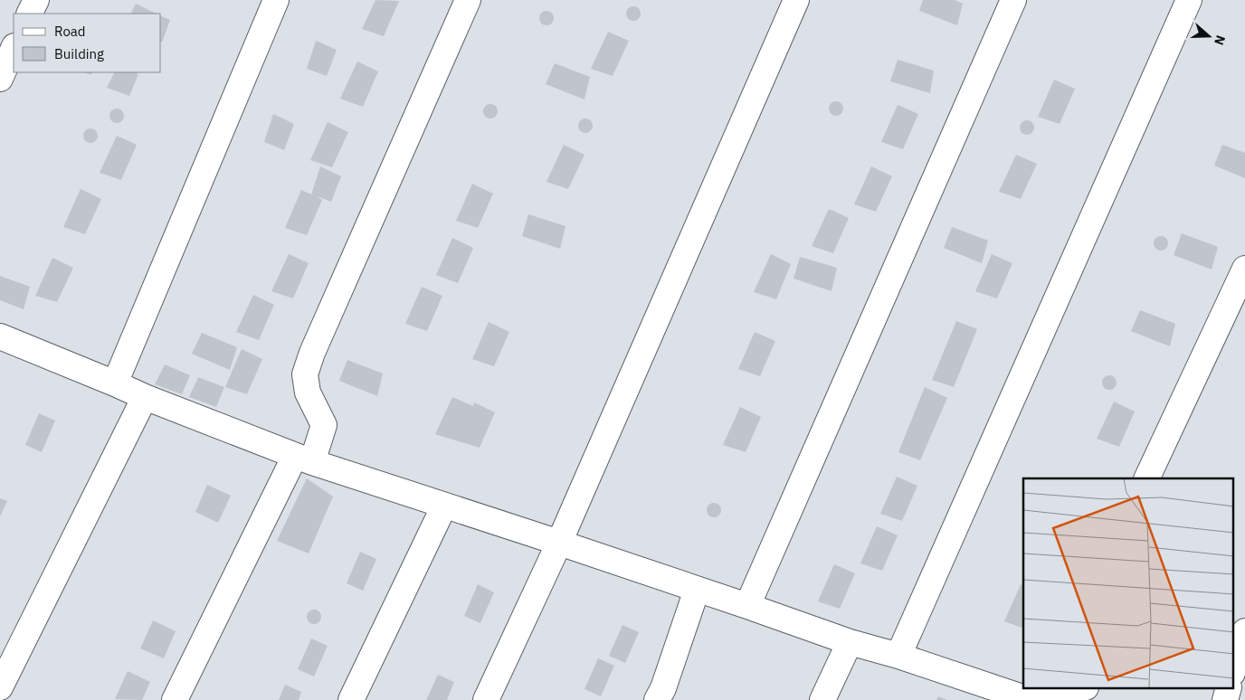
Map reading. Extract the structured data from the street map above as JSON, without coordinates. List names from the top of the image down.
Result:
{
  "legend": ["Road", "Building"],
  "north": "right"
}
